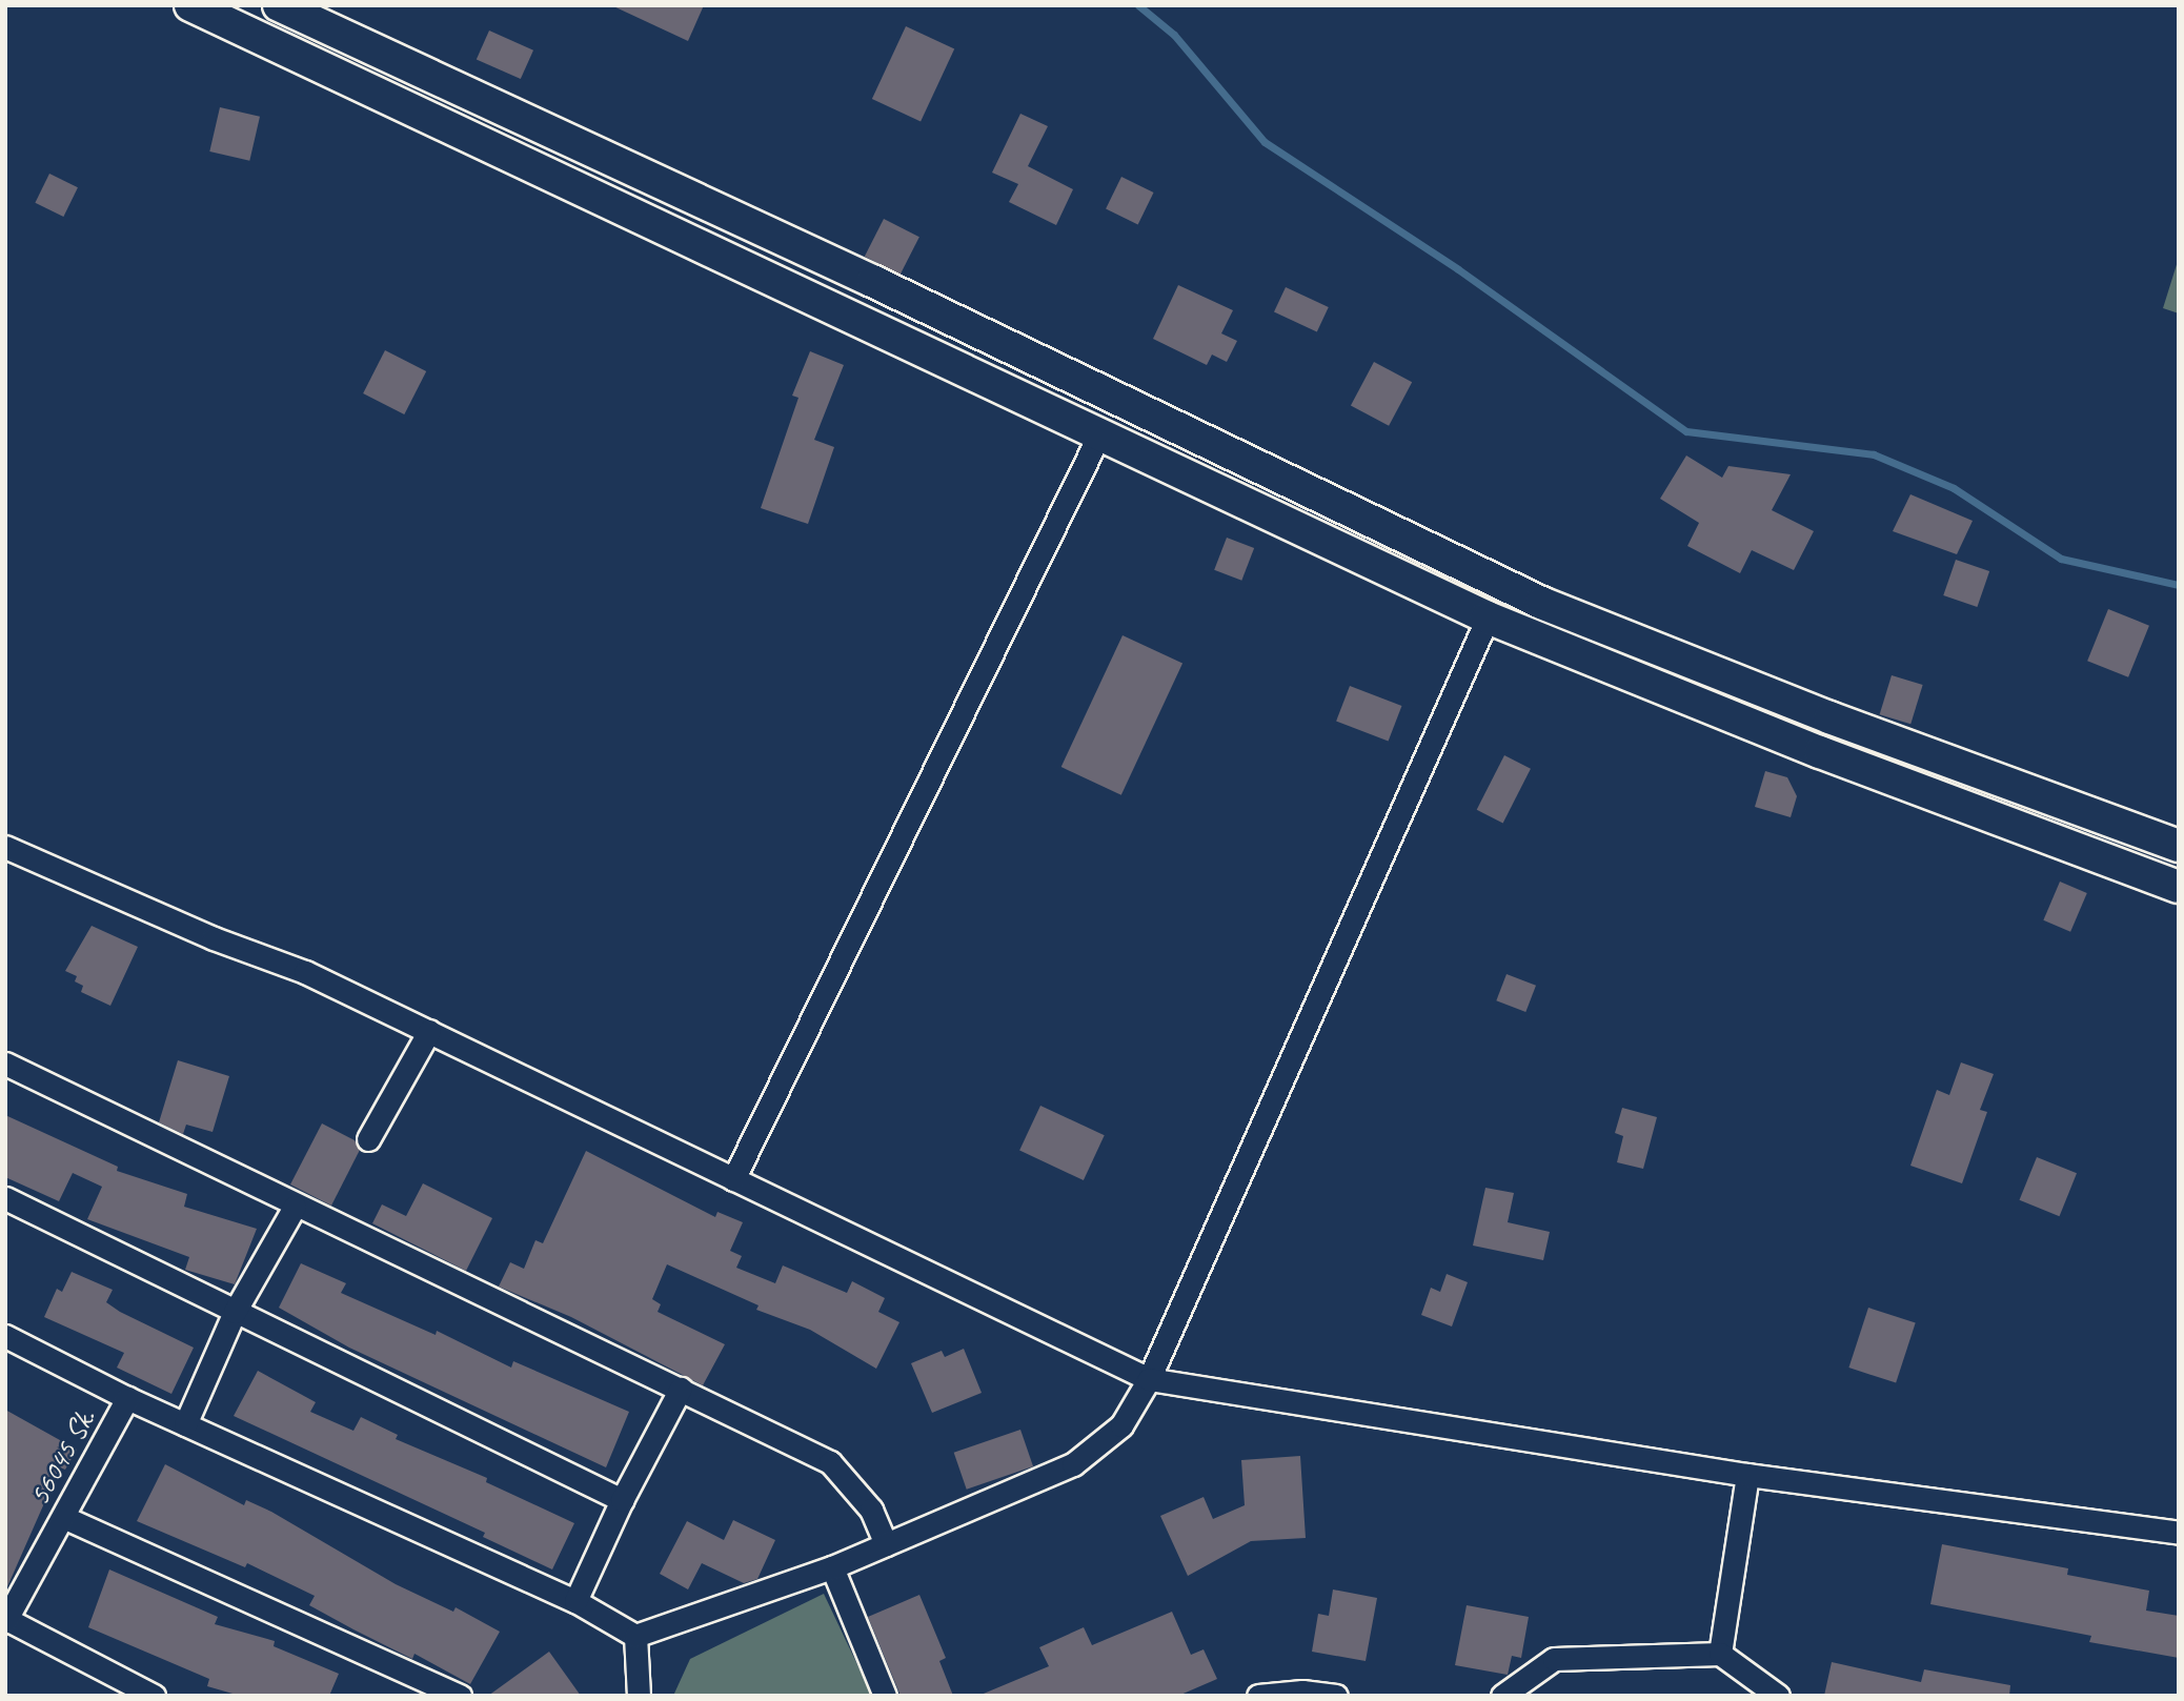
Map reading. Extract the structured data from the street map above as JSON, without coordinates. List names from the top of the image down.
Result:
{
  "streets": {
    "street": ["56045 Sk."]
  }
}
